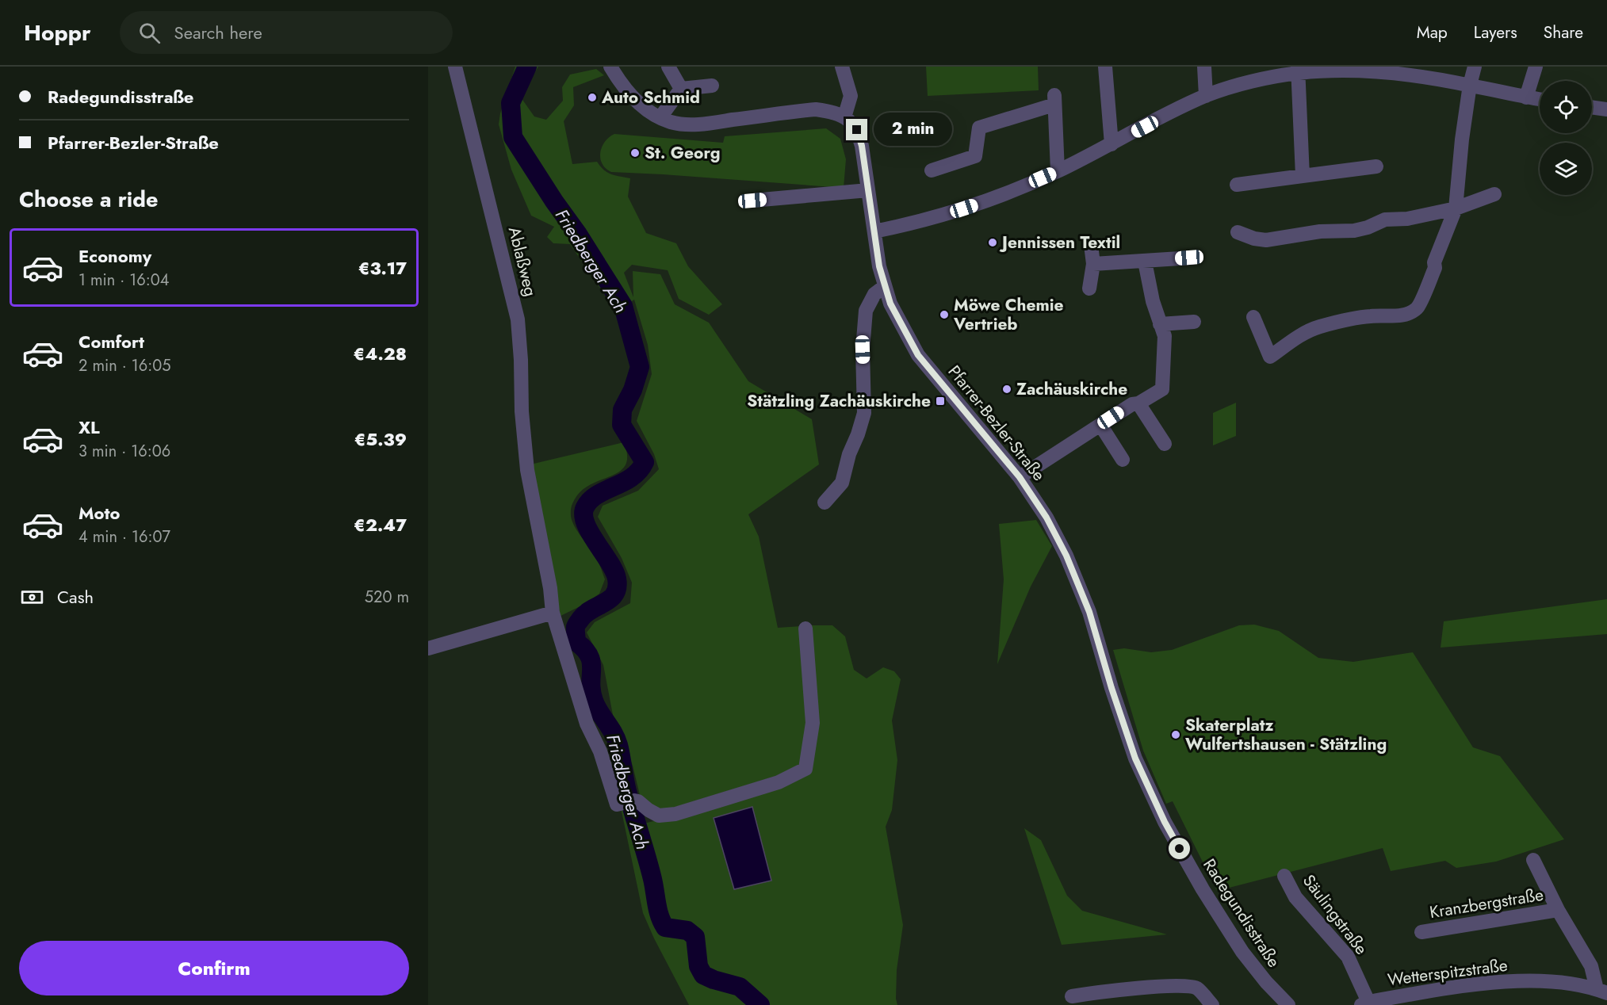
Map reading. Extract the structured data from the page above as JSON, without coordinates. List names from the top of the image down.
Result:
{
  "streets": {
    "street": [
      "Ablaßweg",
      "Pfarrer-Bezler-Straße",
      "Kranzbergstraße",
      "Radegundisstraße",
      "Säulingstraße",
      "Wetterspitzstraße"
    ]
  },
  "crossings": [
    ["Pfarrer-Bezler-Straße", "Radegundisstraße"],
    ["Säulingstraße", "Wetterspitzstraße"]
  ],
  "water": ["Friedberger Ach"],
  "places": {
    "other": [
      "Auto Schmid",
      "St. Georg",
      "Jennissen Textil",
      "Möwe Chemie Vertrieb",
      "Zachäuskirche",
      "Skaterplatz Wulfertshausen - Stätzling"
    ],
    "transit": ["Stätzling Zachäuskirche"]
  },
  "page": {
    "header": "Hoppr",
    "search": "Search here",
    "nav": ["Map", "Layers", "Share"],
    "banner": ["Radegundisstraße", "Pfarrer-Bezler-Straße"],
    "bubble": "2 min",
    "heading": "Choose a ride",
    "list": [
      {
        "name": "Economy",
        "note": "1 min · 16:04",
        "value": "€3.17"
      },
      {
        "name": "Comfort",
        "note": "2 min · 16:05",
        "value": "€4.28"
      },
      {
        "name": "XL",
        "note": "3 min · 16:06",
        "value": "€5.39"
      },
      {
        "name": "Moto",
        "note": "4 min · 16:07",
        "value": "€2.47"
      }
    ],
    "pay": ["Cash", "520 m"],
    "buttons": "Confirm"
  }
}
